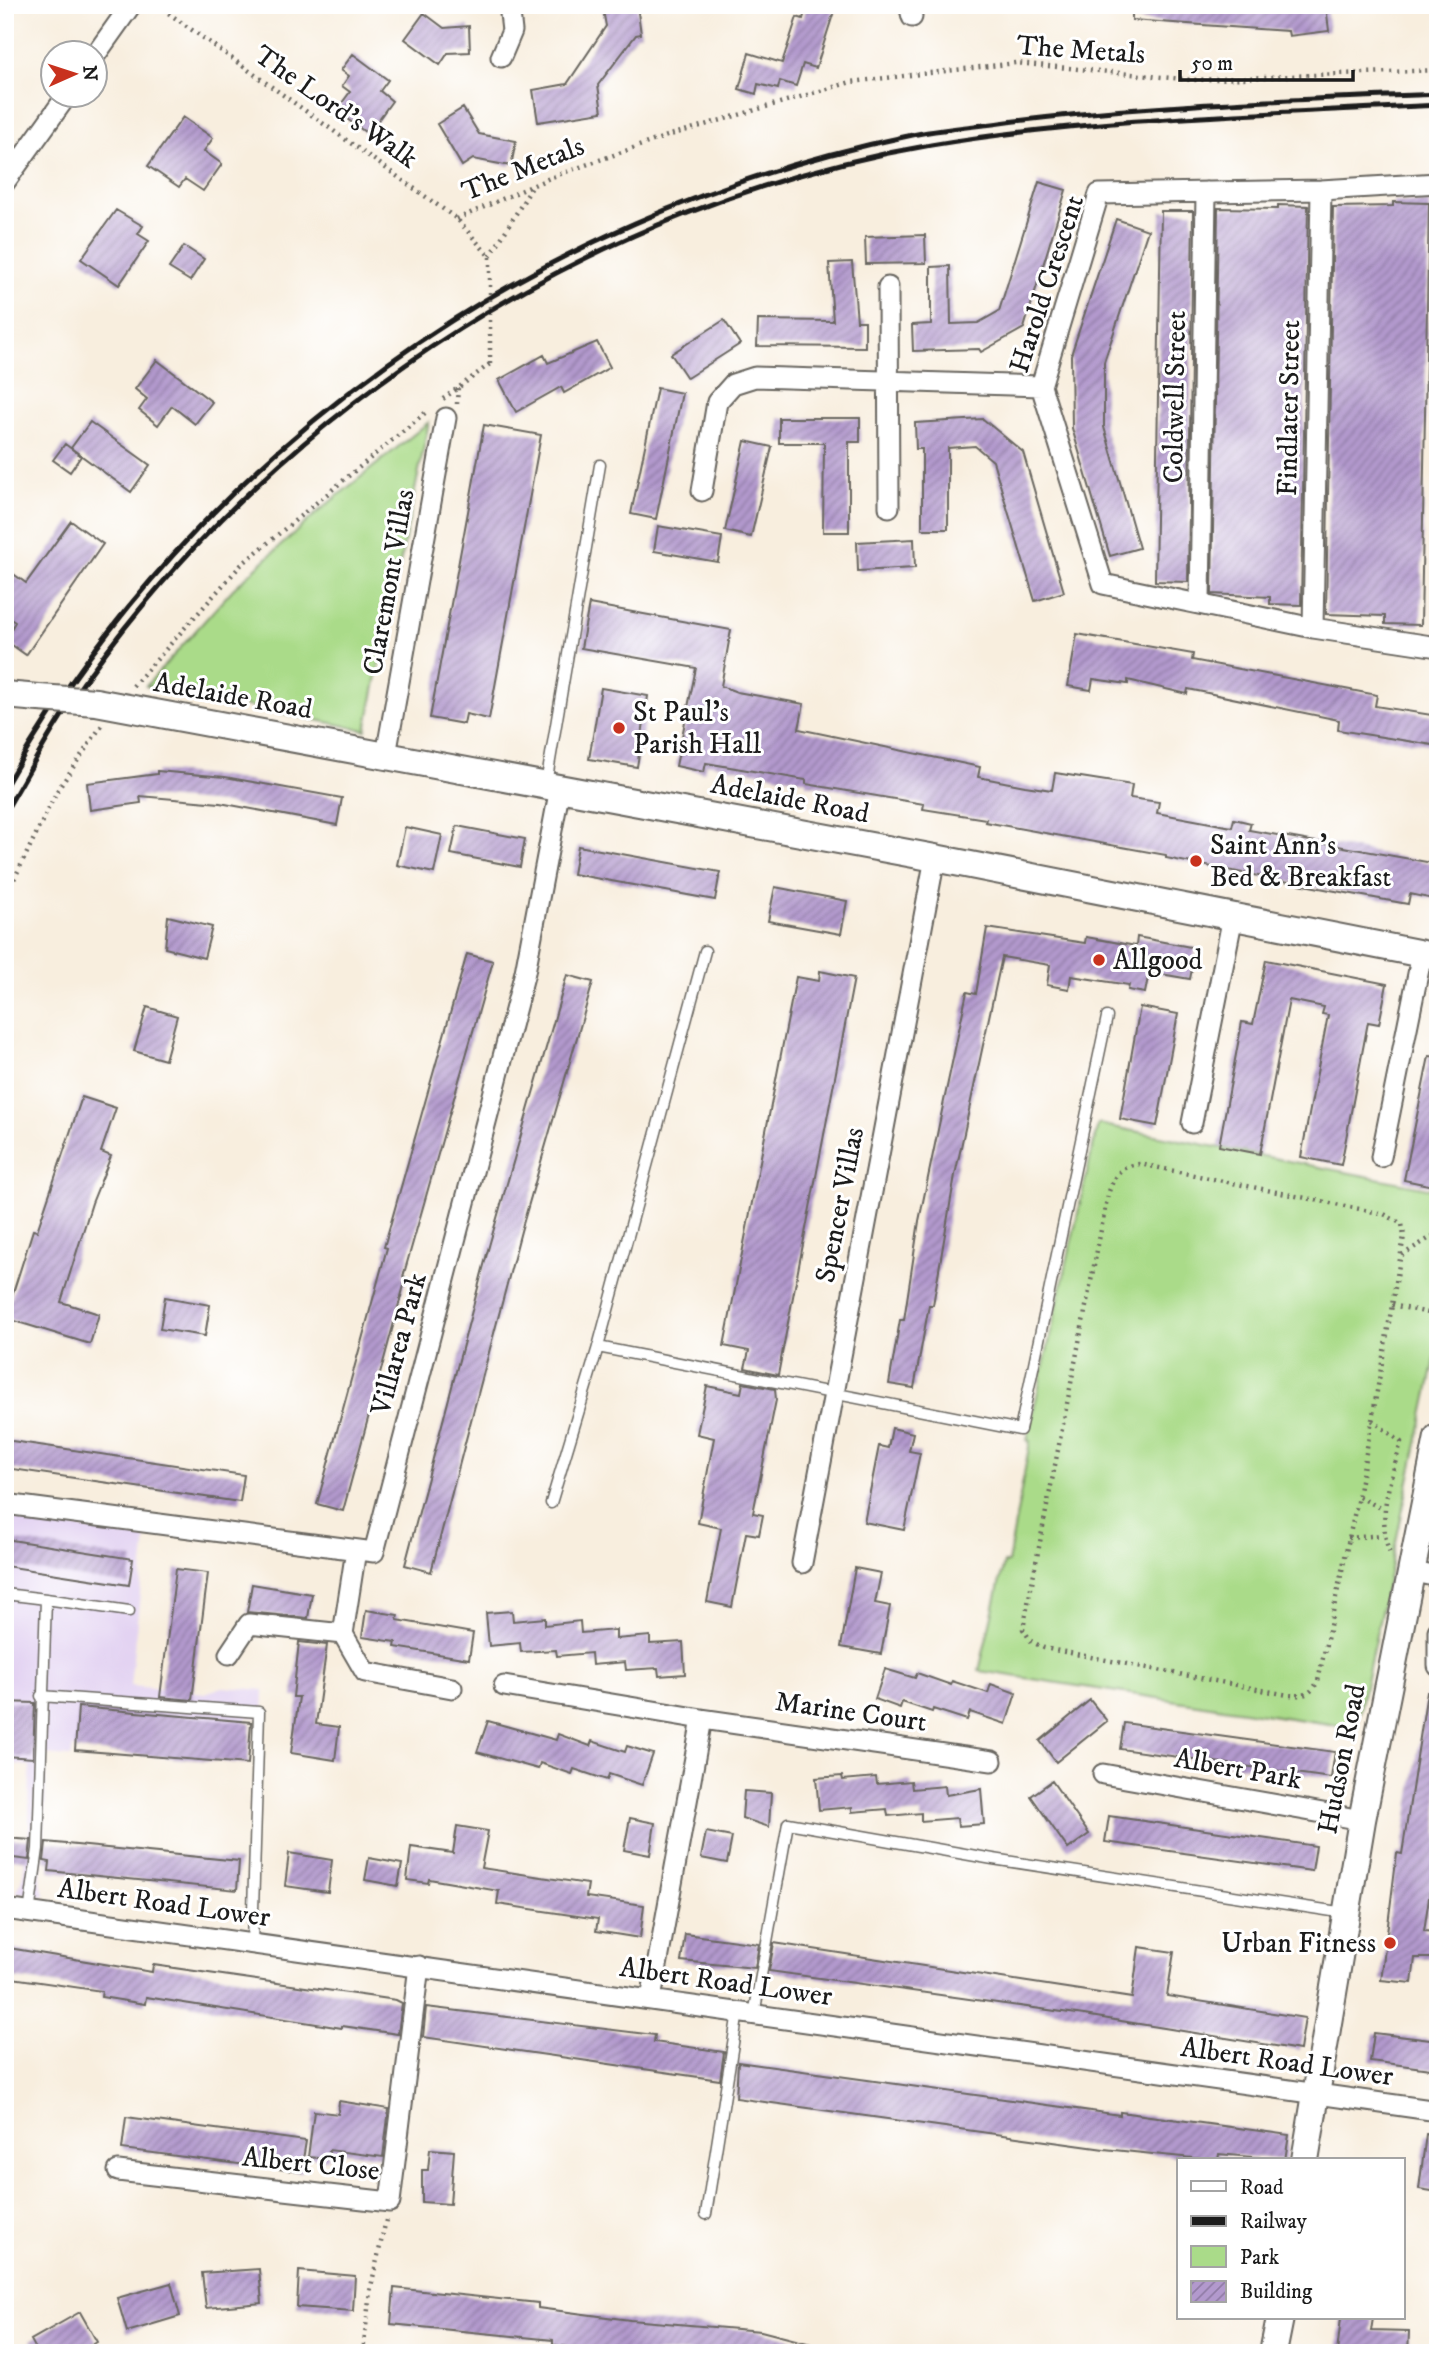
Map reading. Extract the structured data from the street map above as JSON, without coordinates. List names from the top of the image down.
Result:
{
  "streets": {
    "street": [
      "Harold Crescent",
      "Coldwell Street",
      "Findlater Street",
      "Claremont Villas",
      "Adelaide Road",
      "Spencer Villas",
      "Villarea Park",
      "Marine Court",
      "Hudson Road",
      "Albert Park",
      "Albert Road Lower",
      "Albert Close"
    ],
    "path": ["The Metals", "The Lord's Walk"]
  },
  "crossings": [
    ["The Metals", "The Lord's Walk"],
    ["Harold Crescent", "Coldwell Street"],
    ["Harold Crescent", "Findlater Street"],
    ["Claremont Villas", "Adelaide Road"],
    ["Adelaide Road", "Spencer Villas"],
    ["Adelaide Road", "Villarea Park"],
    ["Hudson Road", "Albert Park"],
    ["Hudson Road", "Albert Road Lower"],
    ["Albert Road Lower", "Albert Close"]
  ],
  "places": [
    "St Paul's Parish Hall",
    "Saint Ann's Bed & Breakfast",
    "Allgood",
    "Urban Fitness"
  ],
  "legend": [
    "Road",
    "Railway",
    "Park",
    "Building"
  ],
  "scale_bar": "50 m",
  "north": "right"
}
